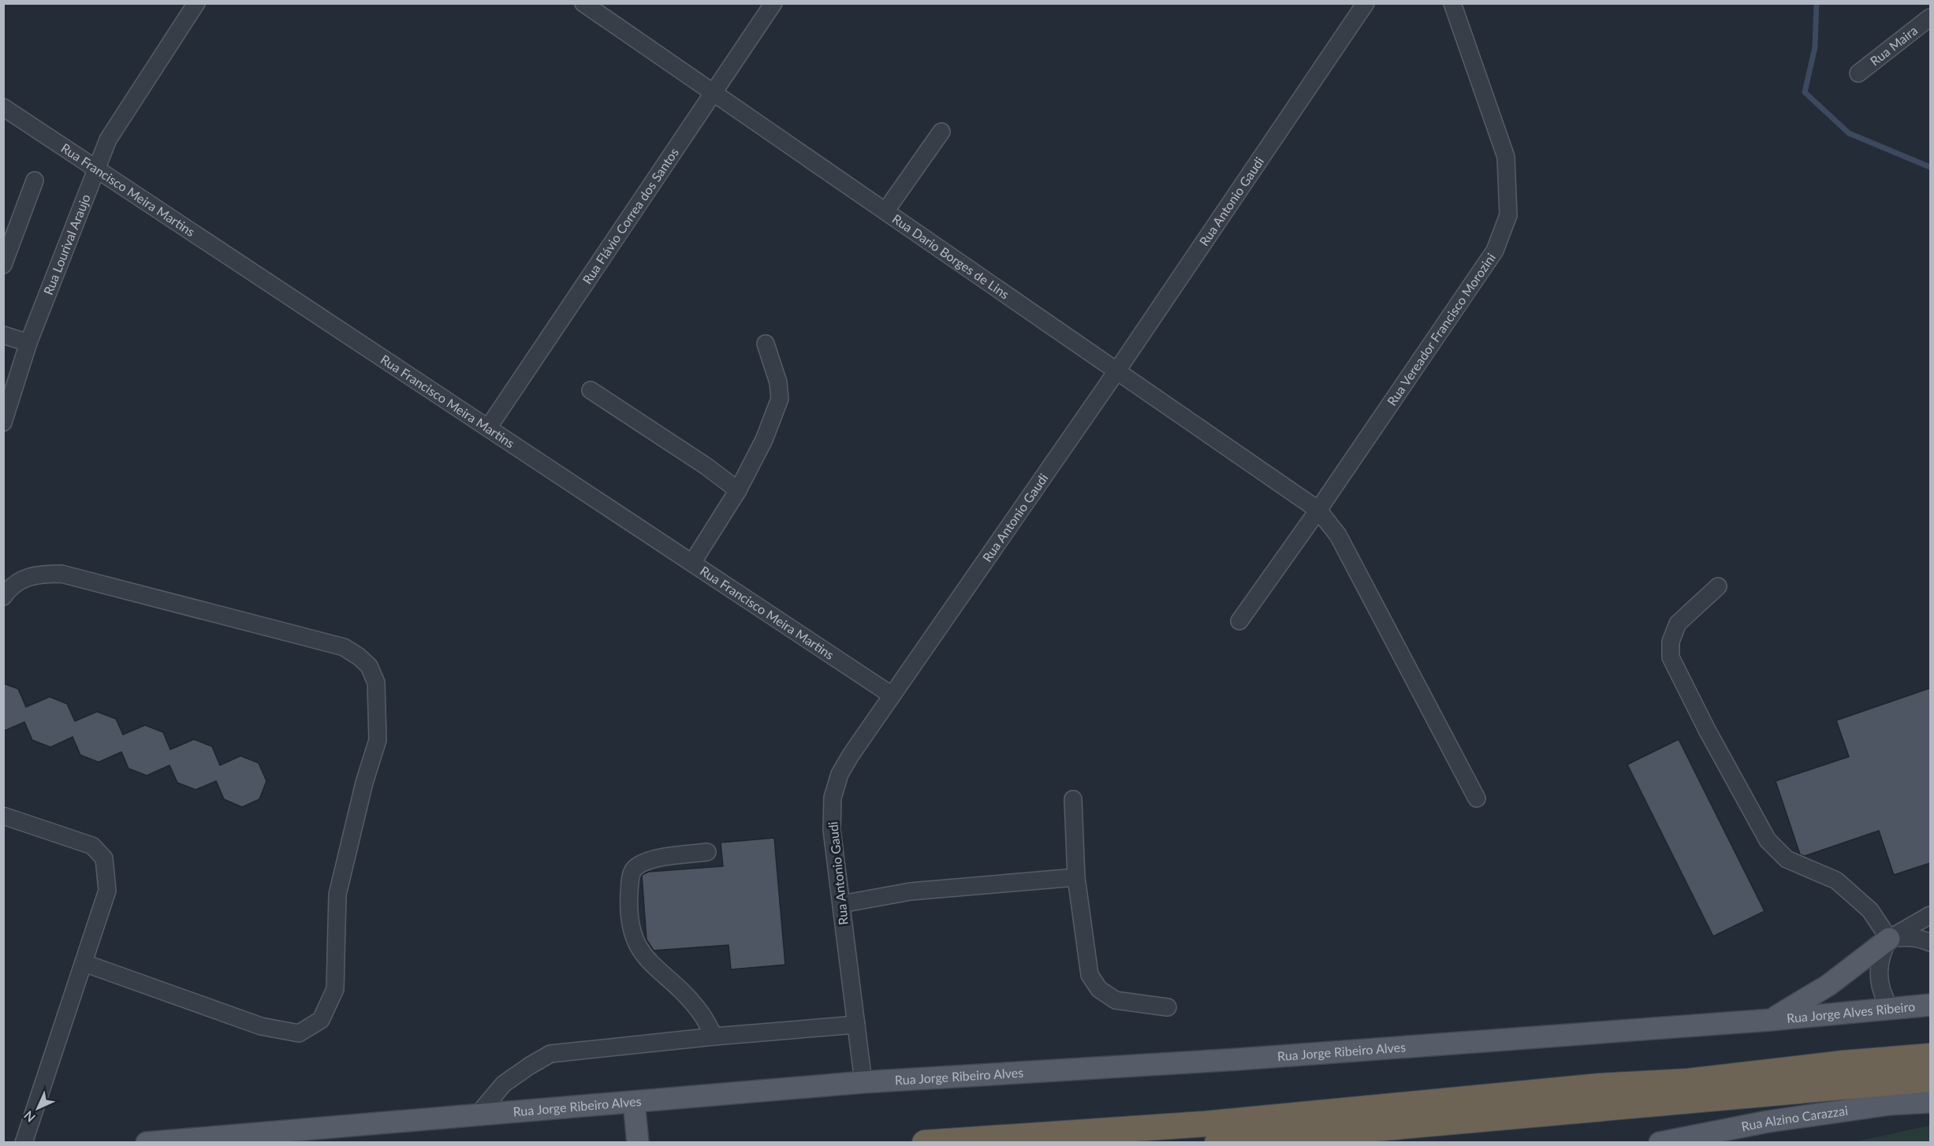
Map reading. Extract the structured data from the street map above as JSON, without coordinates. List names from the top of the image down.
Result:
{
  "streets": {
    "main road": ["Rua Jorge Alves Ribeiro", "Rua Jorge Ribeiro Alves", "Rua Alzino Carazzai"],
    "street": [
      "Rua Maira",
      "Rua Francisco Meira Martins",
      "Rua Antonio Gaudi",
      "Rua Flávio Correa dos Santos",
      "Rua Lourival Araujo",
      "Rua Dario Borges de Lins",
      "Rua Vereador Francisco Morozini"
    ]
  },
  "crossings": [
    ["Rua Francisco Meira Martins", "Rua Antonio Gaudi"],
    ["Rua Francisco Meira Martins", "Rua Flávio Correa dos Santos"],
    ["Rua Francisco Meira Martins", "Rua Lourival Araujo"],
    ["Rua Antonio Gaudi", "Rua Dario Borges de Lins"],
    ["Rua Antonio Gaudi", "Rua Jorge Ribeiro Alves"],
    ["Rua Flávio Correa dos Santos", "Rua Dario Borges de Lins"],
    ["Rua Dario Borges de Lins", "Rua Vereador Francisco Morozini"],
    ["Rua Jorge Alves Ribeiro", "Rua Jorge Ribeiro Alves"]
  ],
  "north": "bottom left"
}
